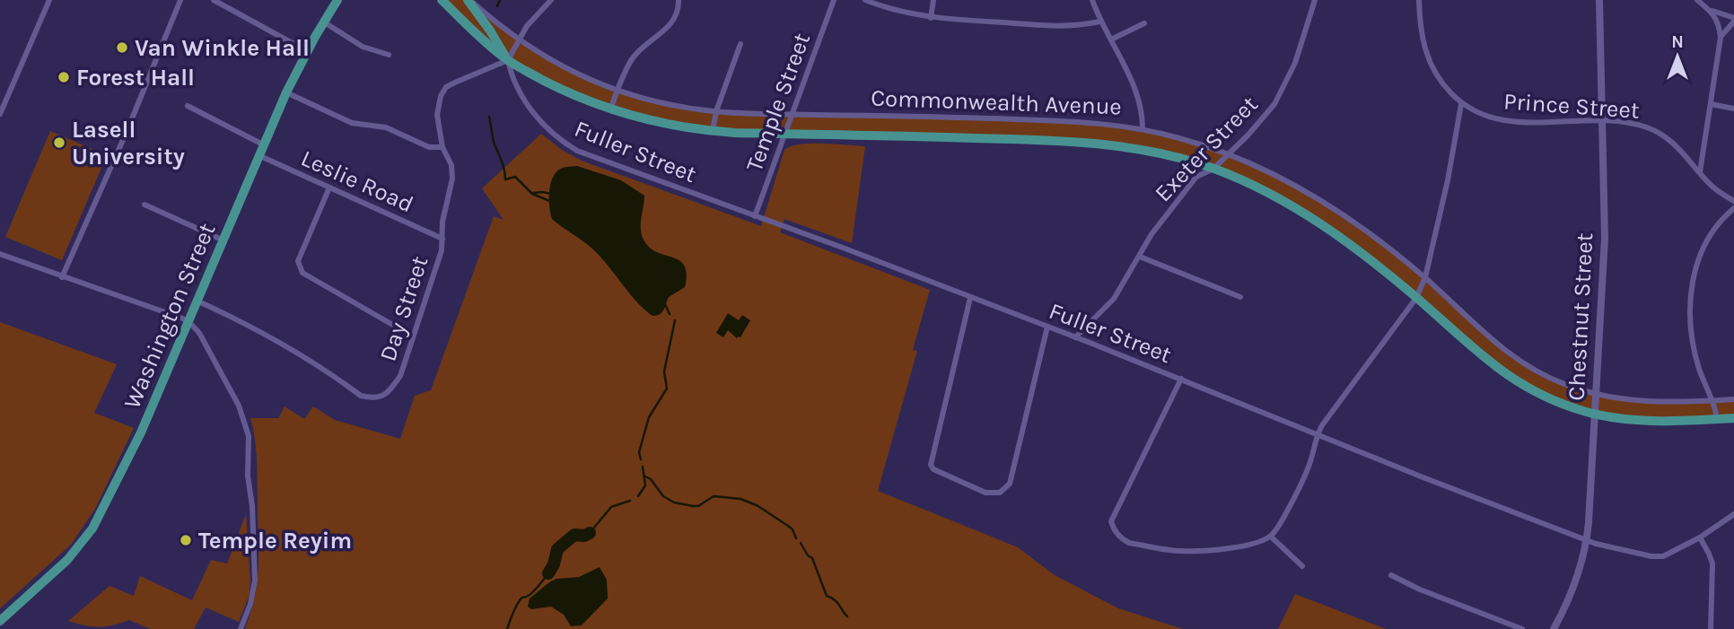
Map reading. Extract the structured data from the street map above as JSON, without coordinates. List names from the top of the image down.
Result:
{
  "streets": {
    "main road": ["Commonwealth Avenue", "Washington Street", "Chestnut Street"],
    "street": [
      "Temple Street",
      "Prince Street",
      "Exeter Street",
      "Fuller Street",
      "Leslie Road",
      "Day Street"
    ]
  },
  "crossings": [
    ["Temple Street", "Commonwealth Avenue"],
    ["Temple Street", "Fuller Street"],
    ["Commonwealth Avenue", "Exeter Street"],
    ["Commonwealth Avenue", "Fuller Street"],
    ["Commonwealth Avenue", "Day Street"],
    ["Commonwealth Avenue", "Chestnut Street"],
    ["Prince Street", "Chestnut Street"],
    ["Exeter Street", "Fuller Street"],
    ["Fuller Street", "Day Street"],
    ["Fuller Street", "Chestnut Street"],
    ["Leslie Road", "Day Street"],
    ["Leslie Road", "Washington Street"],
    ["Day Street", "Washington Street"]
  ],
  "places": [
    "Van Winkle Hall",
    "Forest Hall",
    "Lasell University",
    "Temple Reyim"
  ],
  "north": "top"
}
